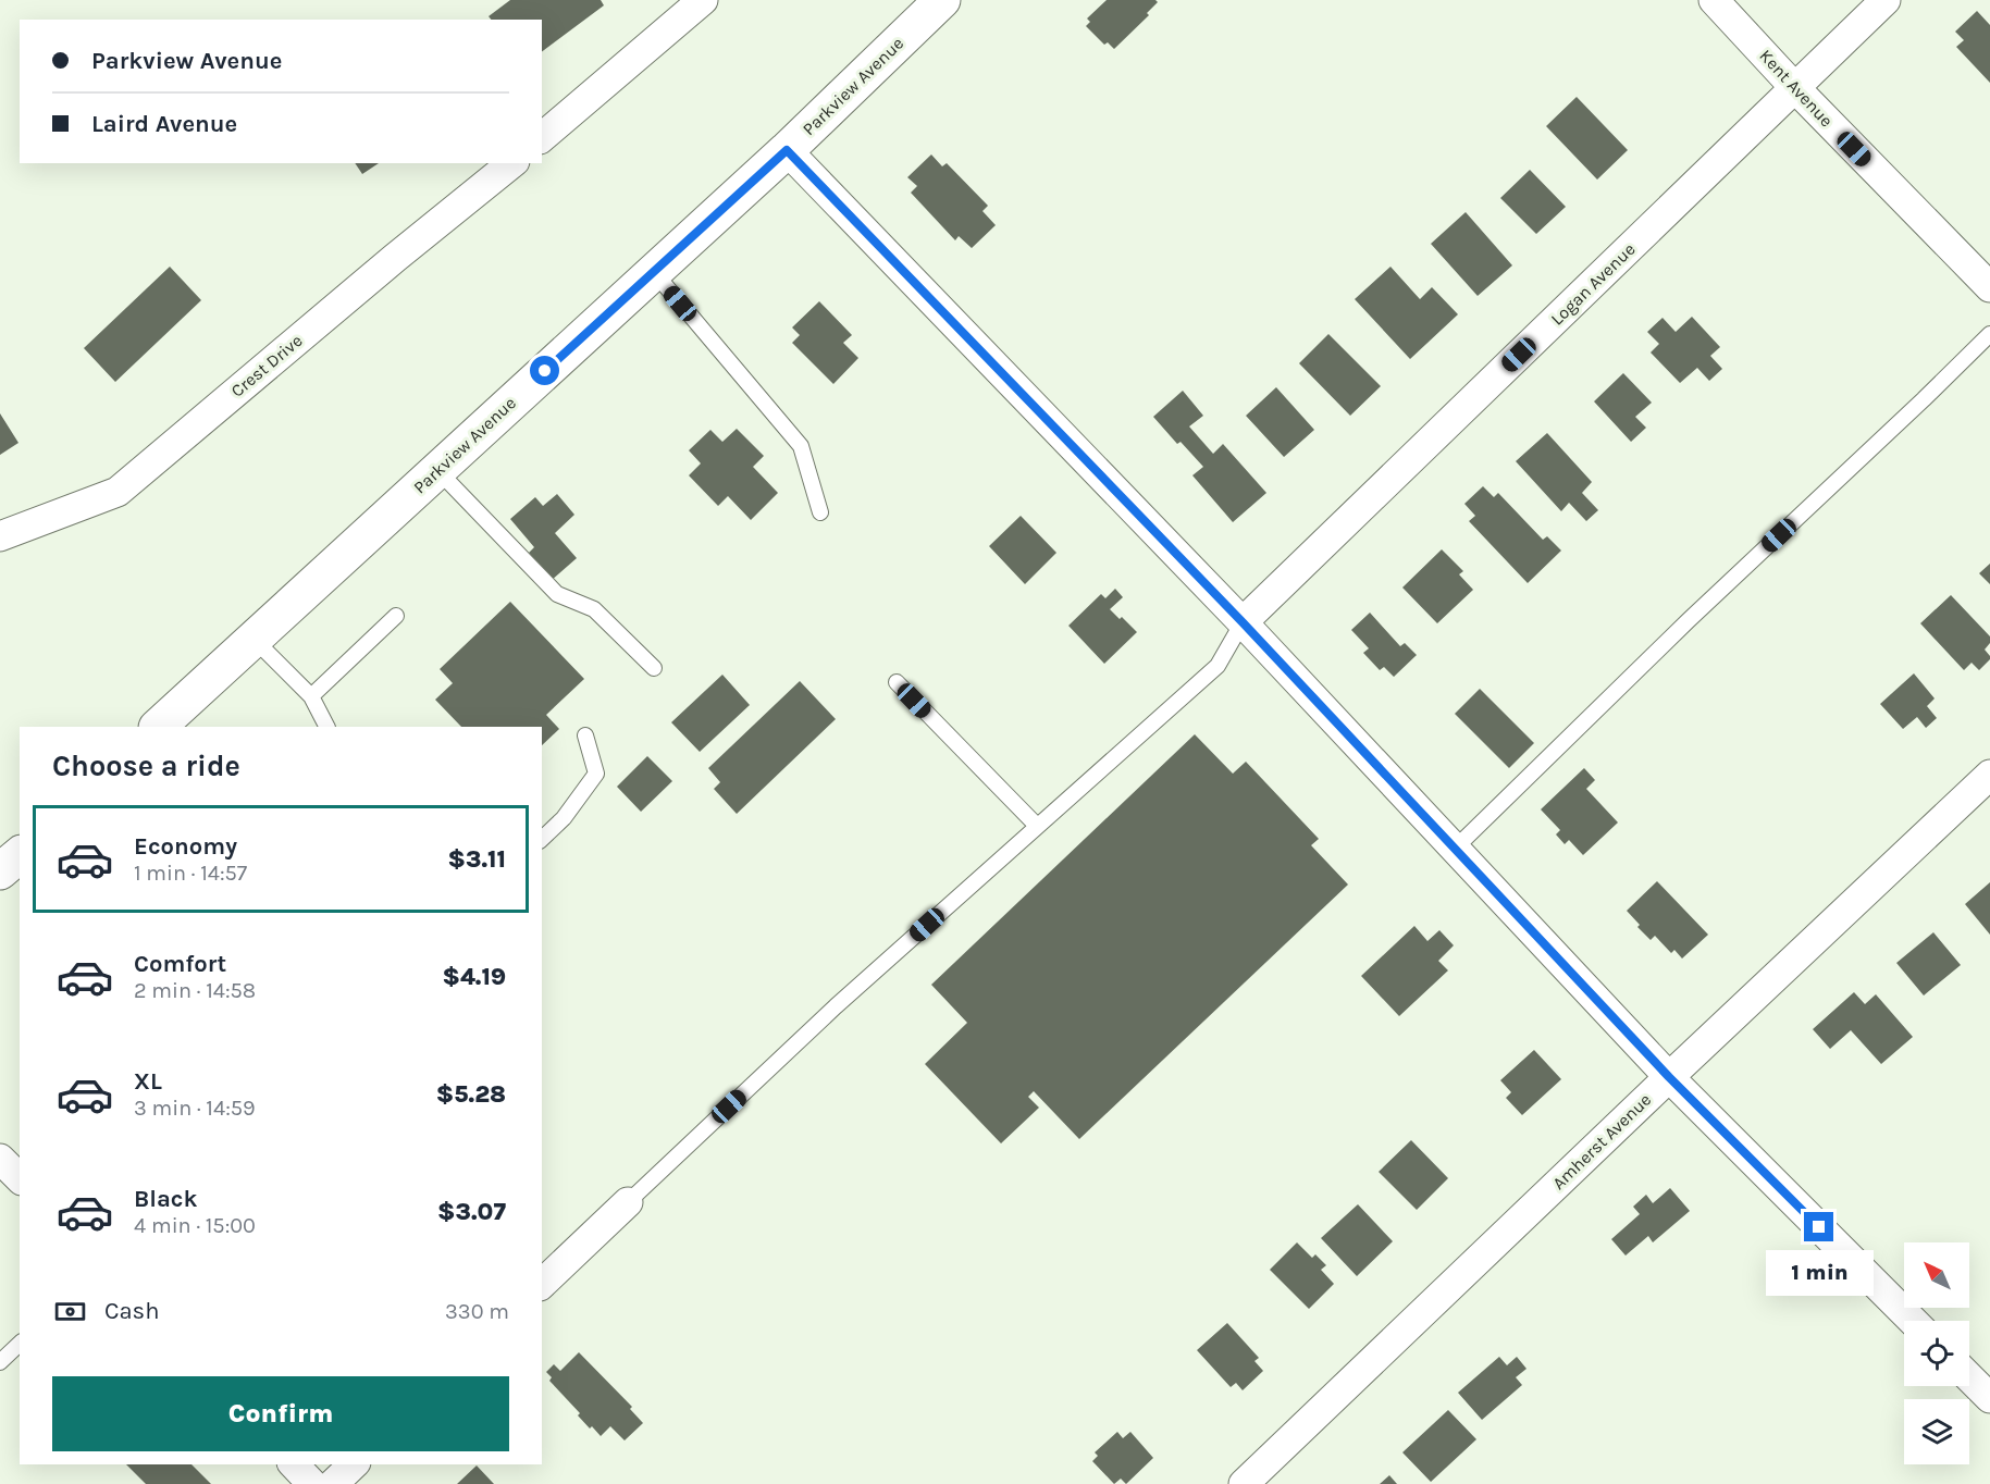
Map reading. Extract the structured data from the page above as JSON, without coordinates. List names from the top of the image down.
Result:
{
  "streets": {
    "street": [
      "Parkview Avenue",
      "Kent Avenue",
      "Logan Avenue",
      "Crest Drive",
      "Amherst Avenue"
    ]
  },
  "crossings": [
    ["Kent Avenue", "Logan Avenue"]
  ],
  "north": "top left",
  "page": {
    "banner": ["Parkview Avenue", "Laird Avenue"],
    "heading": "Choose a ride",
    "list": [
      {
        "name": "Economy",
        "note": "1 min · 14:57",
        "value": "$3.11"
      },
      {
        "name": "Comfort",
        "note": "2 min · 14:58",
        "value": "$4.19"
      },
      {
        "name": "XL",
        "note": "3 min · 14:59",
        "value": "$5.28"
      },
      {
        "name": "Black",
        "note": "4 min · 15:00",
        "value": "$3.07"
      }
    ],
    "bubble": "1 min",
    "pay": ["Cash", "330 m"],
    "buttons": "Confirm"
  }
}
